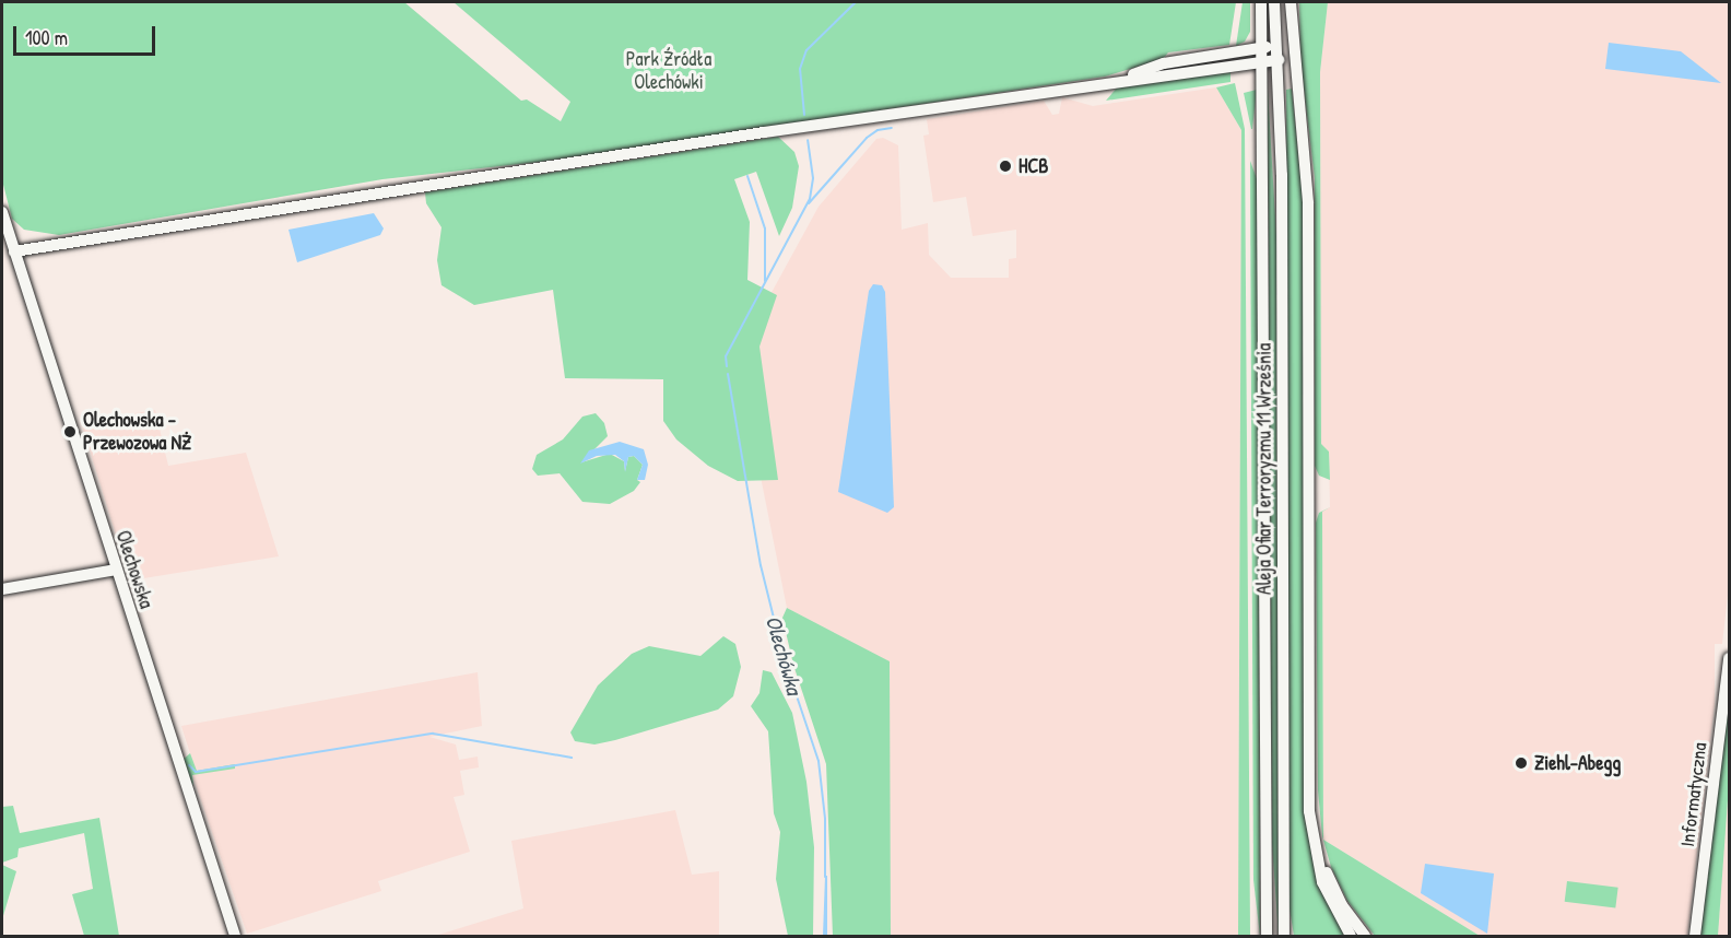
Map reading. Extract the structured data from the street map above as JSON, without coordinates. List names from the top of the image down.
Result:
{
  "streets": {
    "street": ["Aleja Ofiar Terroryzmu 11 Września", "Olechowska", "Informatyczna"]
  },
  "water": ["Olechówka"],
  "parks": ["Park Źródła Olechówki"],
  "places": ["HCB", "Olechowska - Przewozowa NŻ", "Ziehl-Abegg"],
  "scale_bar": "100 m"
}
